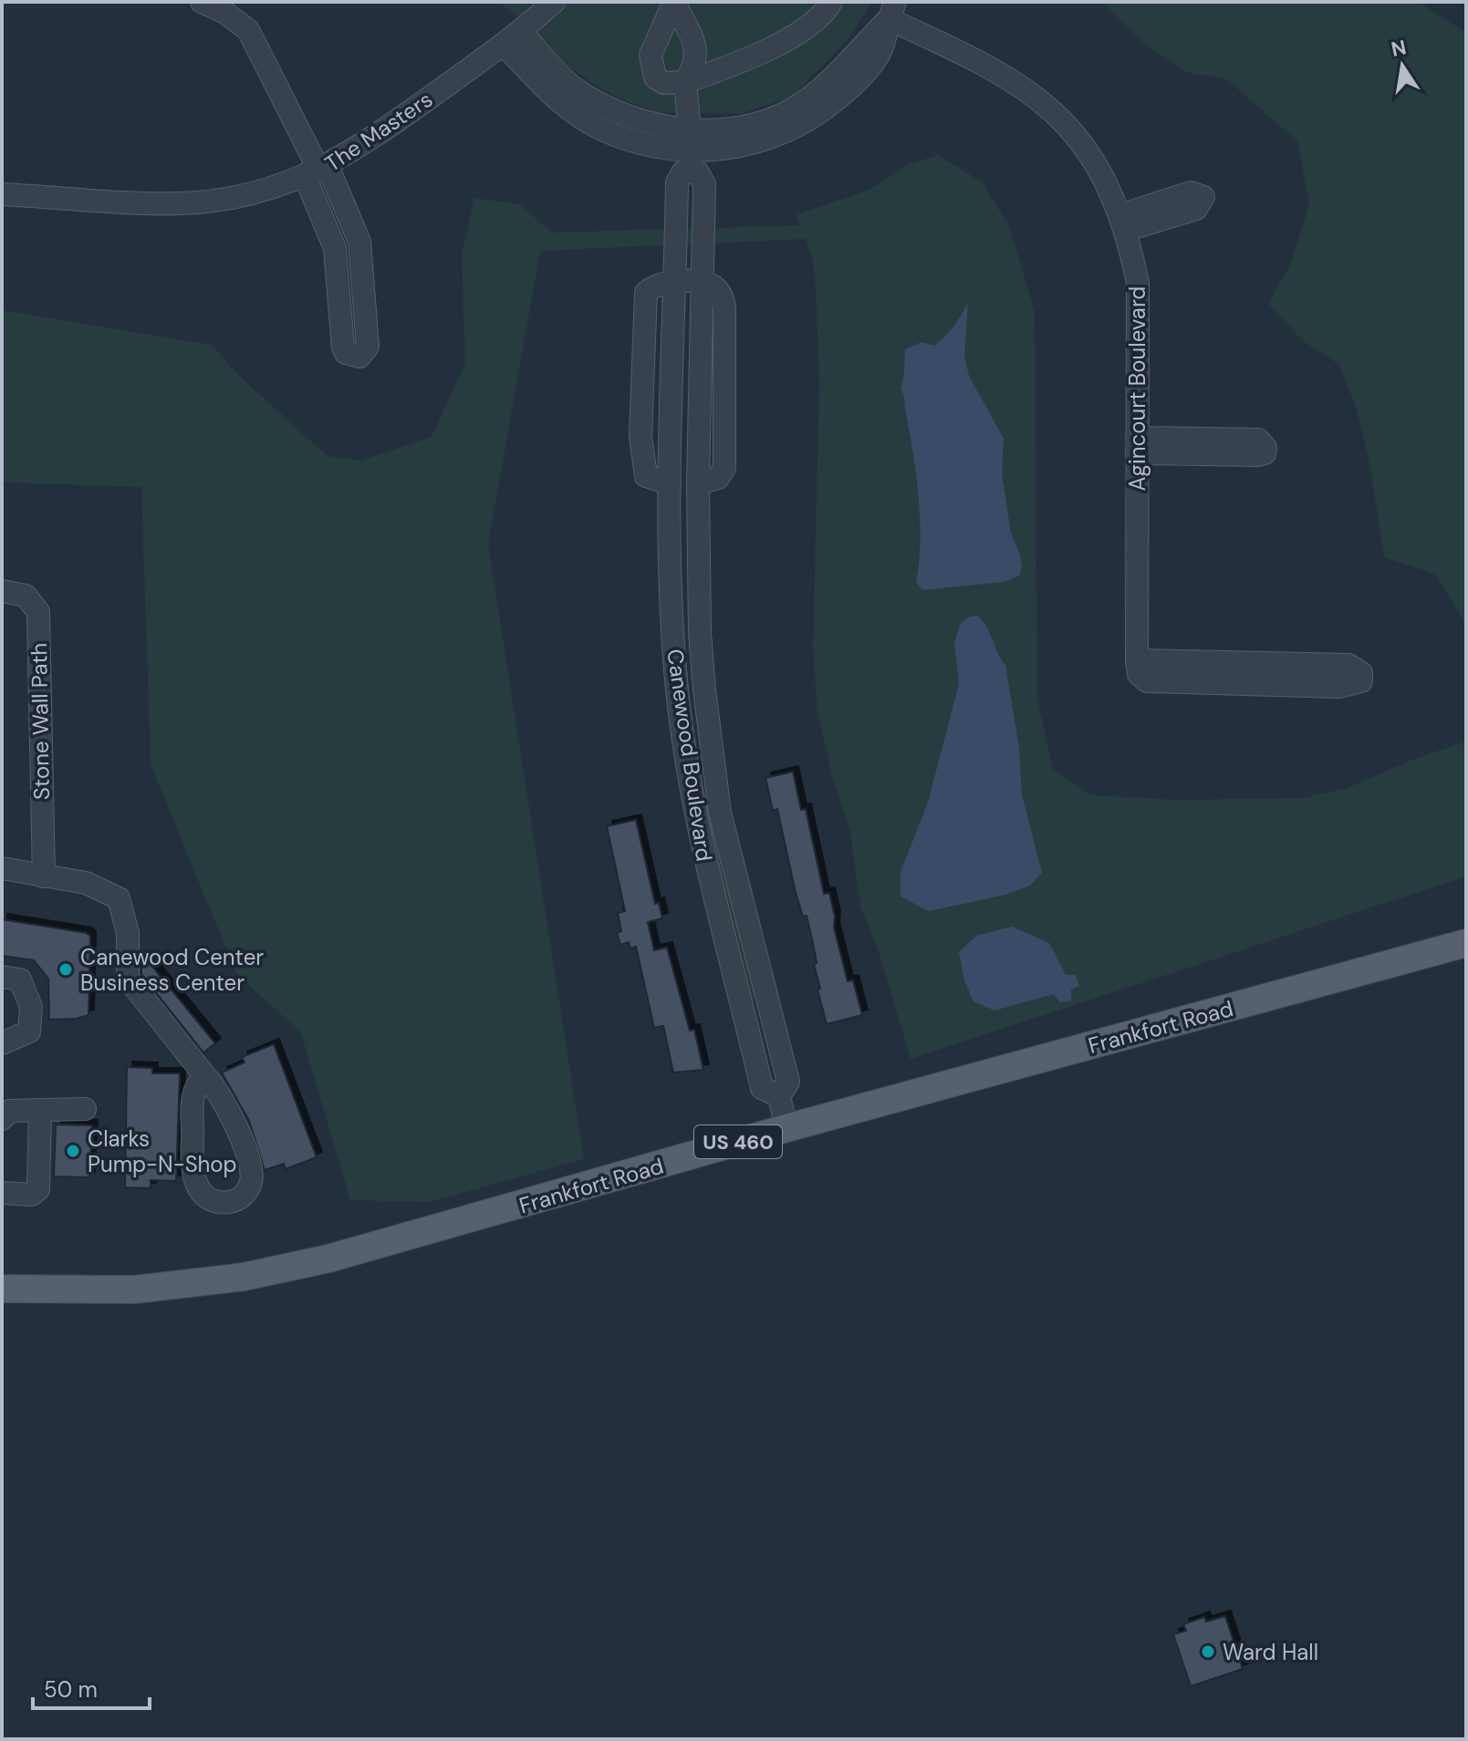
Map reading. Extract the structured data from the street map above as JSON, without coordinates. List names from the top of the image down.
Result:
{
  "streets": {
    "main road": ["Frankfort Road", "US 460"],
    "street": [
      "The Masters",
      "Agincourt Boulevard",
      "Stone Wall Path",
      "Canewood Boulevard"
    ]
  },
  "crossings": [
    ["Canewood Boulevard", "Frankfort Road"]
  ],
  "places": ["Canewood Center Business Center", "Clarks Pump-N-Shop", "Ward Hall"],
  "scale_bar": "50 m",
  "north": "top"
}
